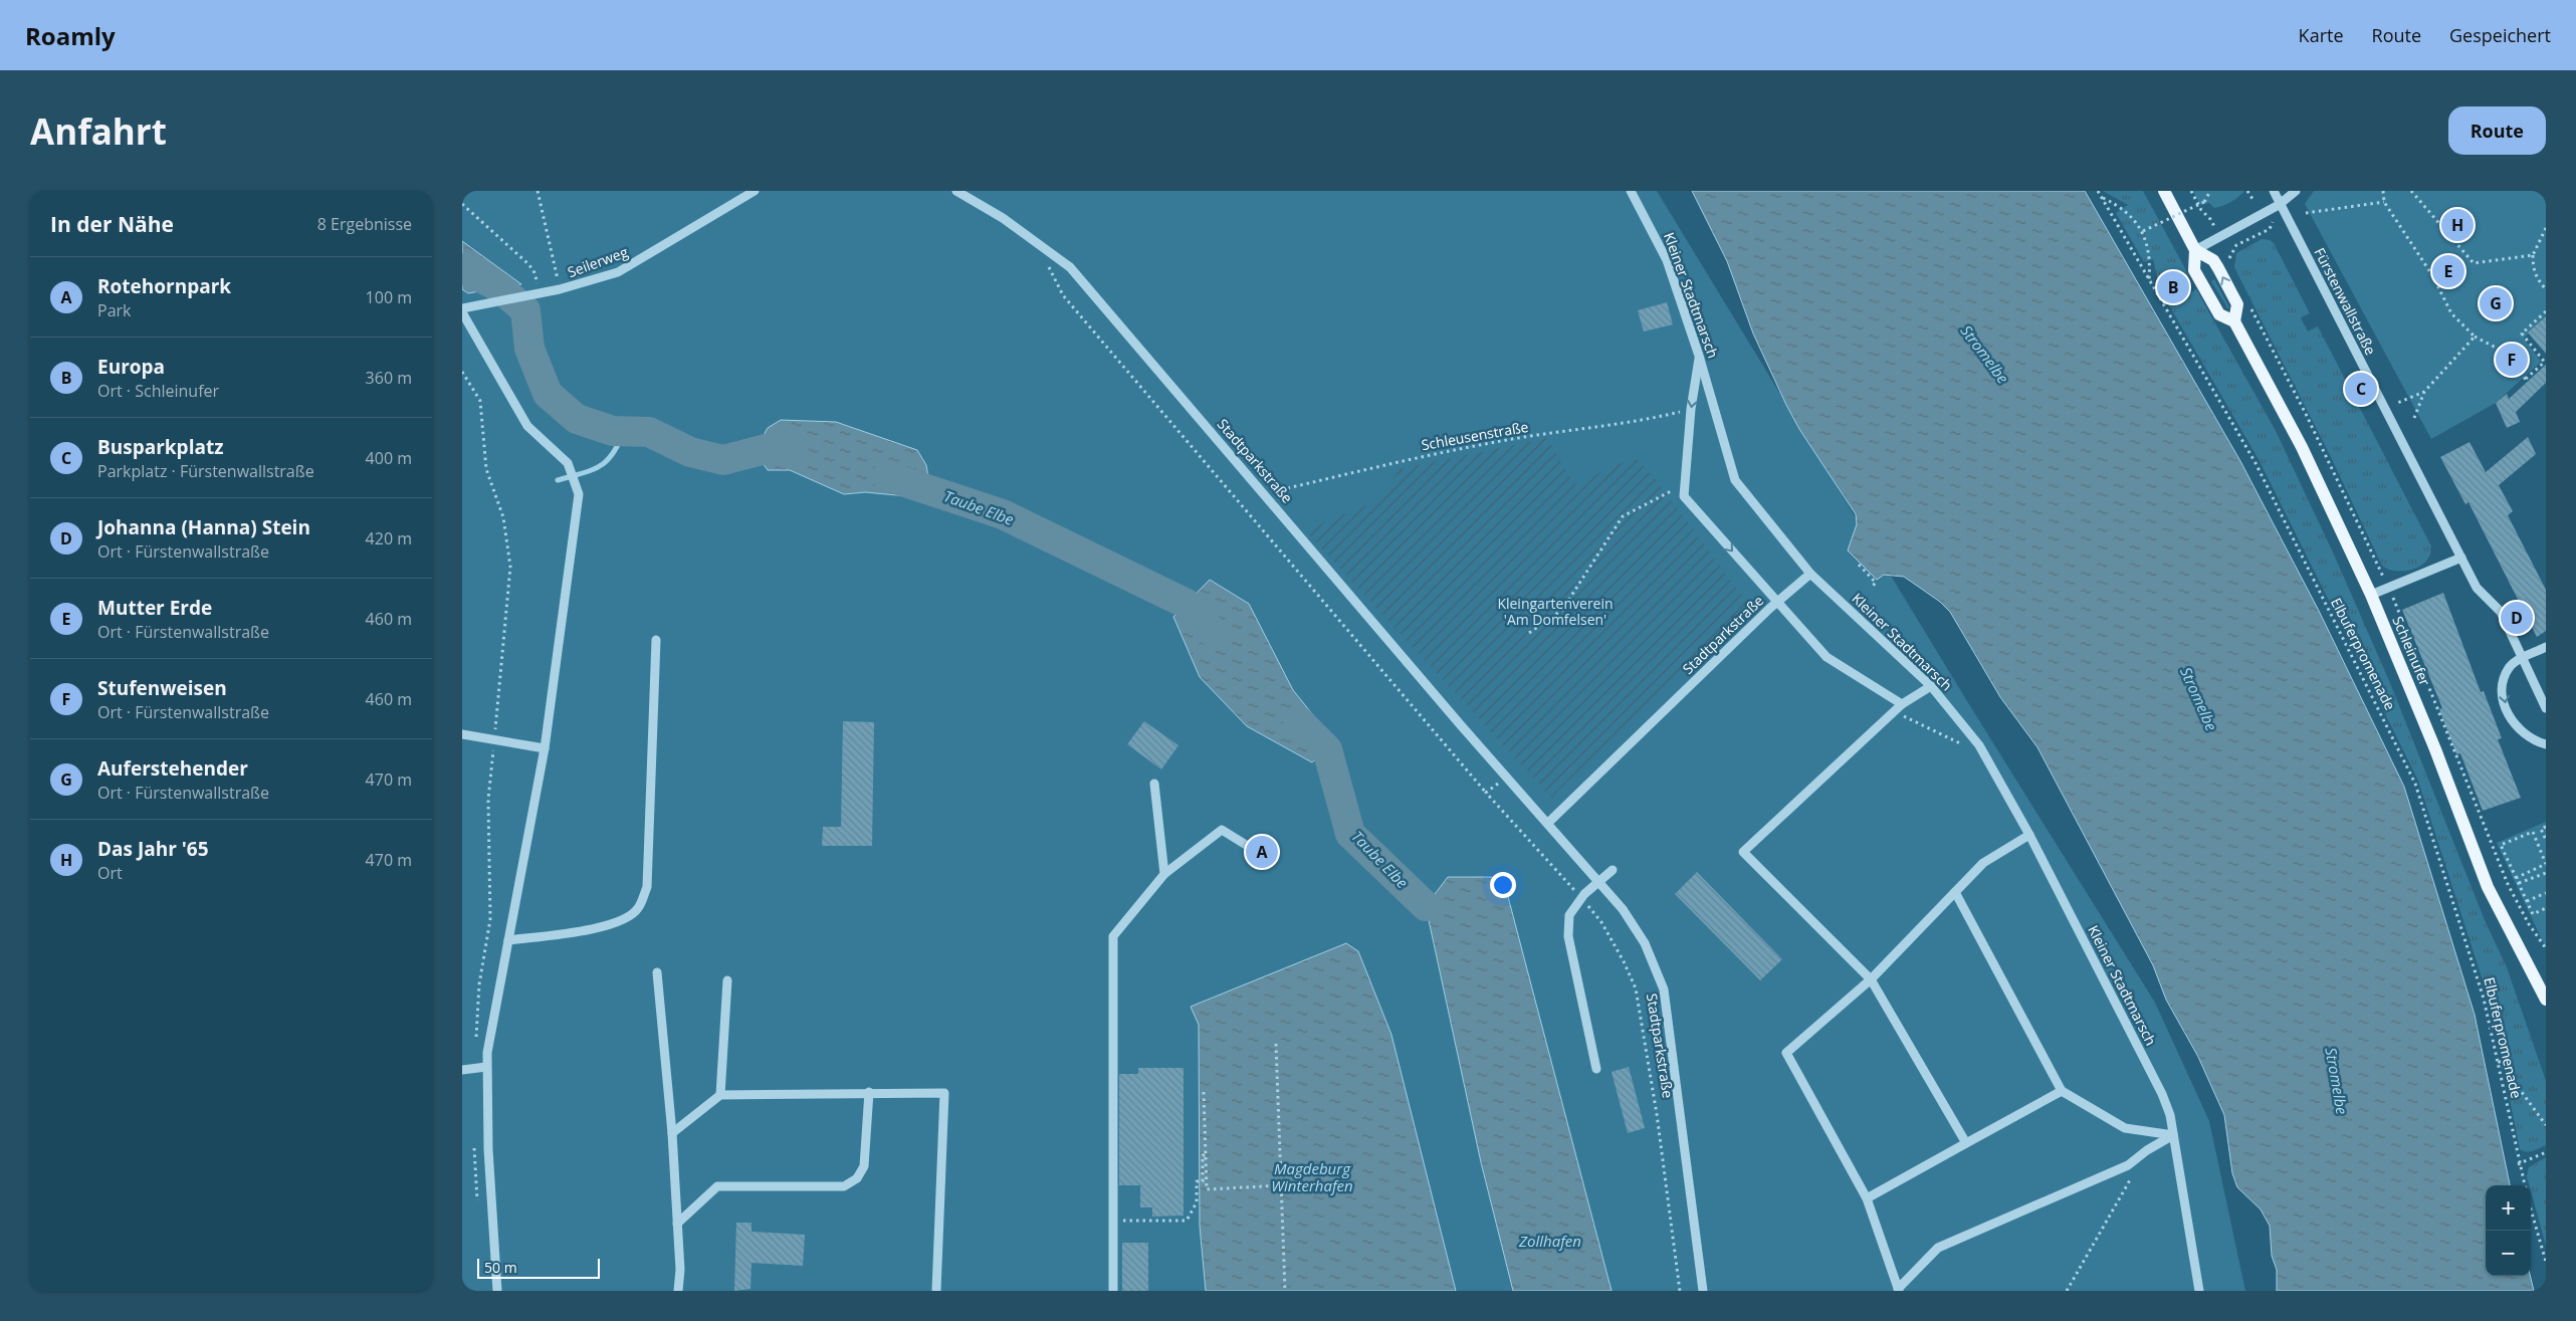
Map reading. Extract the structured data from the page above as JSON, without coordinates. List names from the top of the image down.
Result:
{
  "streets": {
    "main road": ["Schleinufer"],
    "street": [
      "Seilerweg",
      "Kleiner Stadtmarsch",
      "Fürstenwallstraße",
      "Stadtparkstraße"
    ],
    "path": ["Schleusenstraße", "Elbuferpromenade"]
  },
  "crossings": [
    ["Kleiner Stadtmarsch", "Stadtparkstraße"],
    ["Schleusenstraße", "Stadtparkstraße"]
  ],
  "water": [
    "Stromelbe",
    "Taube Elbe",
    "Magdeburg Winterhafen",
    "Zollhafen"
  ],
  "parks": ["Kleingartenverein 'Am Domfelsen'"],
  "scale_bar": "50 m",
  "page": {
    "header": "Roamly",
    "nav": ["Karte", "Route", "Gespeichert"],
    "buttons": "Route",
    "title": "Anfahrt",
    "heading": ["In der Nähe", "8 Ergebnisse"],
    "pins": [
      "H",
      "E",
      "B",
      "G",
      "F",
      "C",
      "D",
      "A"
    ],
    "list": [
      {
        "mark": "A",
        "name": "Rotehornpark",
        "note": "Park",
        "value": "100 m"
      },
      {
        "mark": "B",
        "name": "Europa",
        "note": "Ort · Schleinufer",
        "value": "360 m"
      },
      {
        "mark": "C",
        "name": "Busparkplatz",
        "note": "Parkplatz · Fürstenwallstraße",
        "value": "400 m"
      },
      {
        "mark": "D",
        "name": "Johanna (Hanna) Stein",
        "note": "Ort · Fürstenwallstraße",
        "value": "420 m"
      },
      {
        "mark": "E",
        "name": "Mutter Erde",
        "note": "Ort · Fürstenwallstraße",
        "value": "460 m"
      },
      {
        "mark": "F",
        "name": "Stufenweisen",
        "note": "Ort · Fürstenwallstraße",
        "value": "460 m"
      },
      {
        "mark": "G",
        "name": "Auferstehender",
        "note": "Ort · Fürstenwallstraße",
        "value": "470 m"
      },
      {
        "mark": "H",
        "name": "Das Jahr '65",
        "note": "Ort",
        "value": "470 m"
      }
    ],
    "map_buttons": ["+", "−"],
    "scale": "50 m"
  }
}
